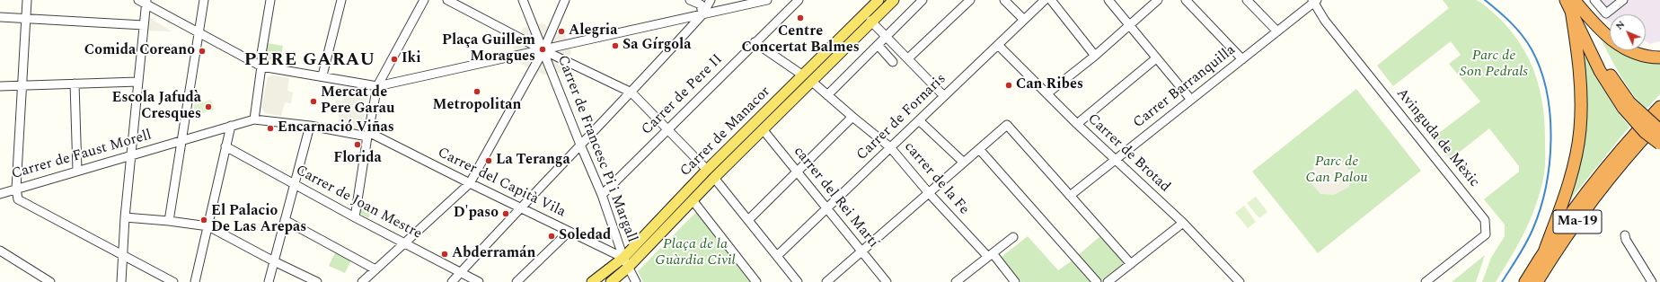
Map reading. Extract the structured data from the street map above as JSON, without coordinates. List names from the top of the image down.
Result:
{
  "streets": {
    "highway": ["Ma-19"],
    "main road": ["Carrer de Manacor"],
    "street": [
      "Carrer Barranquilla",
      "Carrer de Pere II",
      "Carrer de Fornaris",
      "Avinguda de Mèxic",
      "Carrer de Francesc Pi i Margall",
      "Carrer de Brotad",
      "Carrer de Faust Morell",
      "carrer de la Fe",
      "Carrer del Capità Vila",
      "carrer del Rei Martí",
      "Carrer de Joan Mestre"
    ]
  },
  "crossings": [
    ["Carrer Barranquilla", "Avinguda de Mèxic"],
    ["Carrer Barranquilla", "Carrer de Brotad"],
    ["Carrer de Pere II", "Carrer de Francesc Pi i Margall"],
    ["Carrer de Pere II", "carrer de la Fe"],
    ["Carrer de Fornaris", "Carrer de Brotad"],
    ["Carrer de Fornaris", "carrer de la Fe"],
    ["Carrer de Fornaris", "carrer del Rei Martí"],
    ["Carrer de Manacor", "Carrer de Francesc Pi i Margall"],
    ["Carrer de Manacor", "carrer de la Fe"],
    ["Carrer de Manacor", "Carrer del Capità Vila"],
    ["Carrer de Manacor", "carrer del Rei Martí"],
    ["Carrer de Francesc Pi i Margall", "Carrer del Capità Vila"],
    ["Carrer de Faust Morell", "Carrer del Capità Vila"]
  ],
  "districts": ["PERE GARAU"],
  "parks": ["Parc de Son Pedrals", "Parc de Can Palou", "Plaça de la Guàrdia Civil"],
  "places": [
    "Centre Concertat Balmes",
    "Alegria",
    "Sa Gírgola",
    "Plaça Guillem Moragues",
    "Comida Coreano",
    "Iki",
    "Can Ribes",
    "Metropolitan",
    "Mercat de Pere Garau",
    "Escola Jafudà Cresques",
    "Encarnació Viñas",
    "Florida",
    "La Teranga",
    "D'paso",
    "El Palacio De Las Arepas",
    "Soledad",
    "Abderramán"
  ],
  "north": "top left"
}
